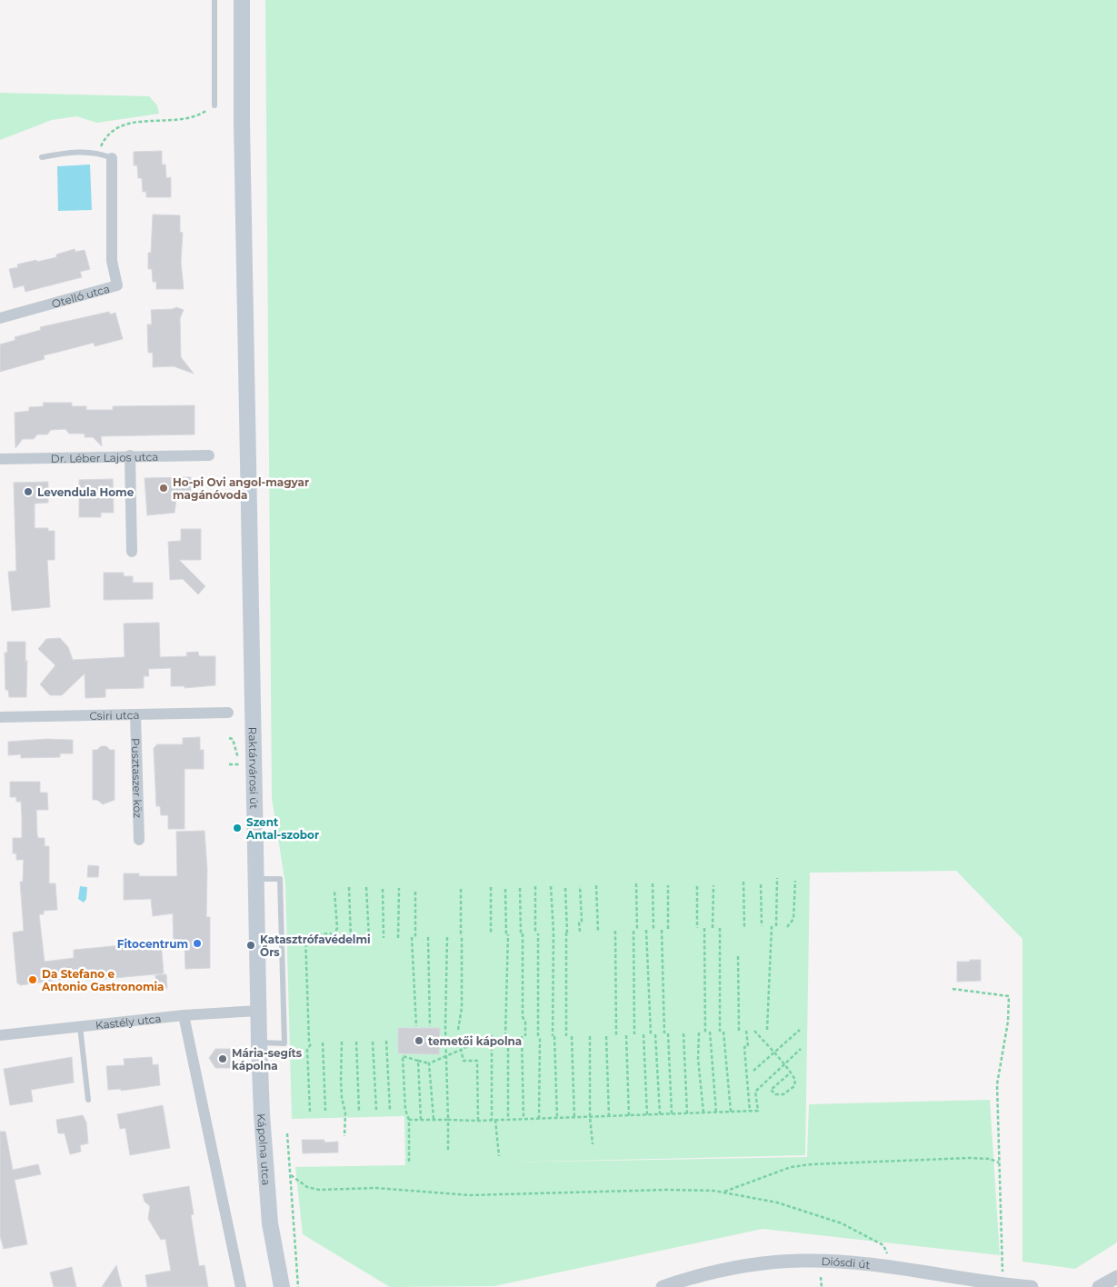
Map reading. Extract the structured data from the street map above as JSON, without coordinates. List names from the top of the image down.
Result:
{
  "streets": {
    "main road": ["Raktárvárosi út", "Kápolna utca"],
    "street": [
      "Otelló utca",
      "Dr. Léber Lajos utca",
      "Csiri utca",
      "Pusztaszer köz",
      "Kastély utca",
      "Diósdi út"
    ]
  },
  "crossings": [
    ["Csiri utca", "Pusztaszer köz"],
    ["Raktárvárosi út", "Kastély utca"],
    ["Raktárvárosi út", "Kápolna utca"],
    ["Kastély utca", "Kápolna utca"]
  ],
  "places": [
    "Ho-pi Ovi angol-magyar magánóvoda",
    "Levendula Home",
    "Szent Antal-szobor",
    "Fitocentrum",
    "Katasztrófavédelmi Őrs",
    "Da Stefano e Antonio Gastronomia",
    "temetői kápolna",
    "Mária-segíts kápolna"
  ]
}
